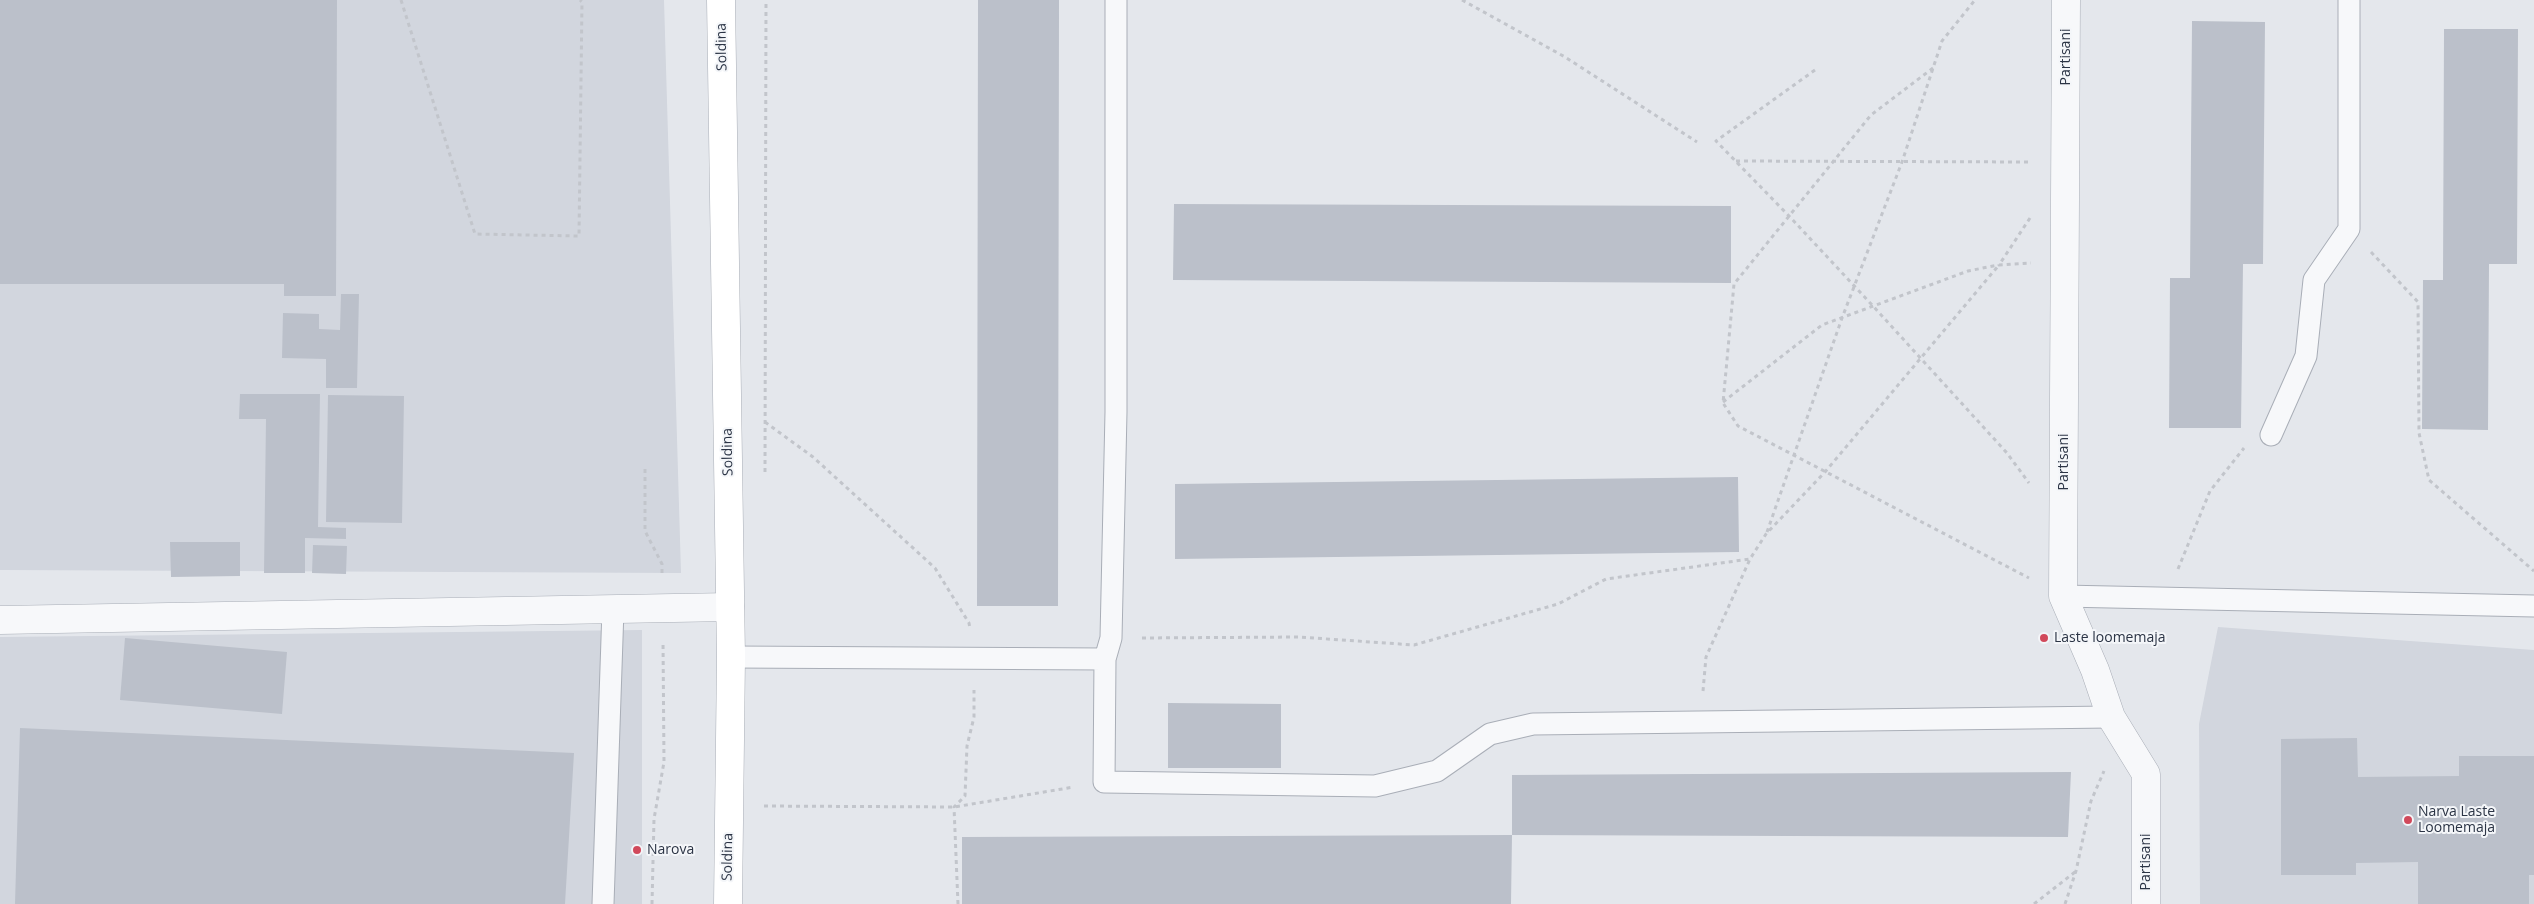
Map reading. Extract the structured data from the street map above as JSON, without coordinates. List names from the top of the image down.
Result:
{
  "streets": {
    "street": ["Soldina", "Partisani"]
  },
  "places": ["Laste loomemaja", "Narva Laste Loomemaja", "Narova"]
}
